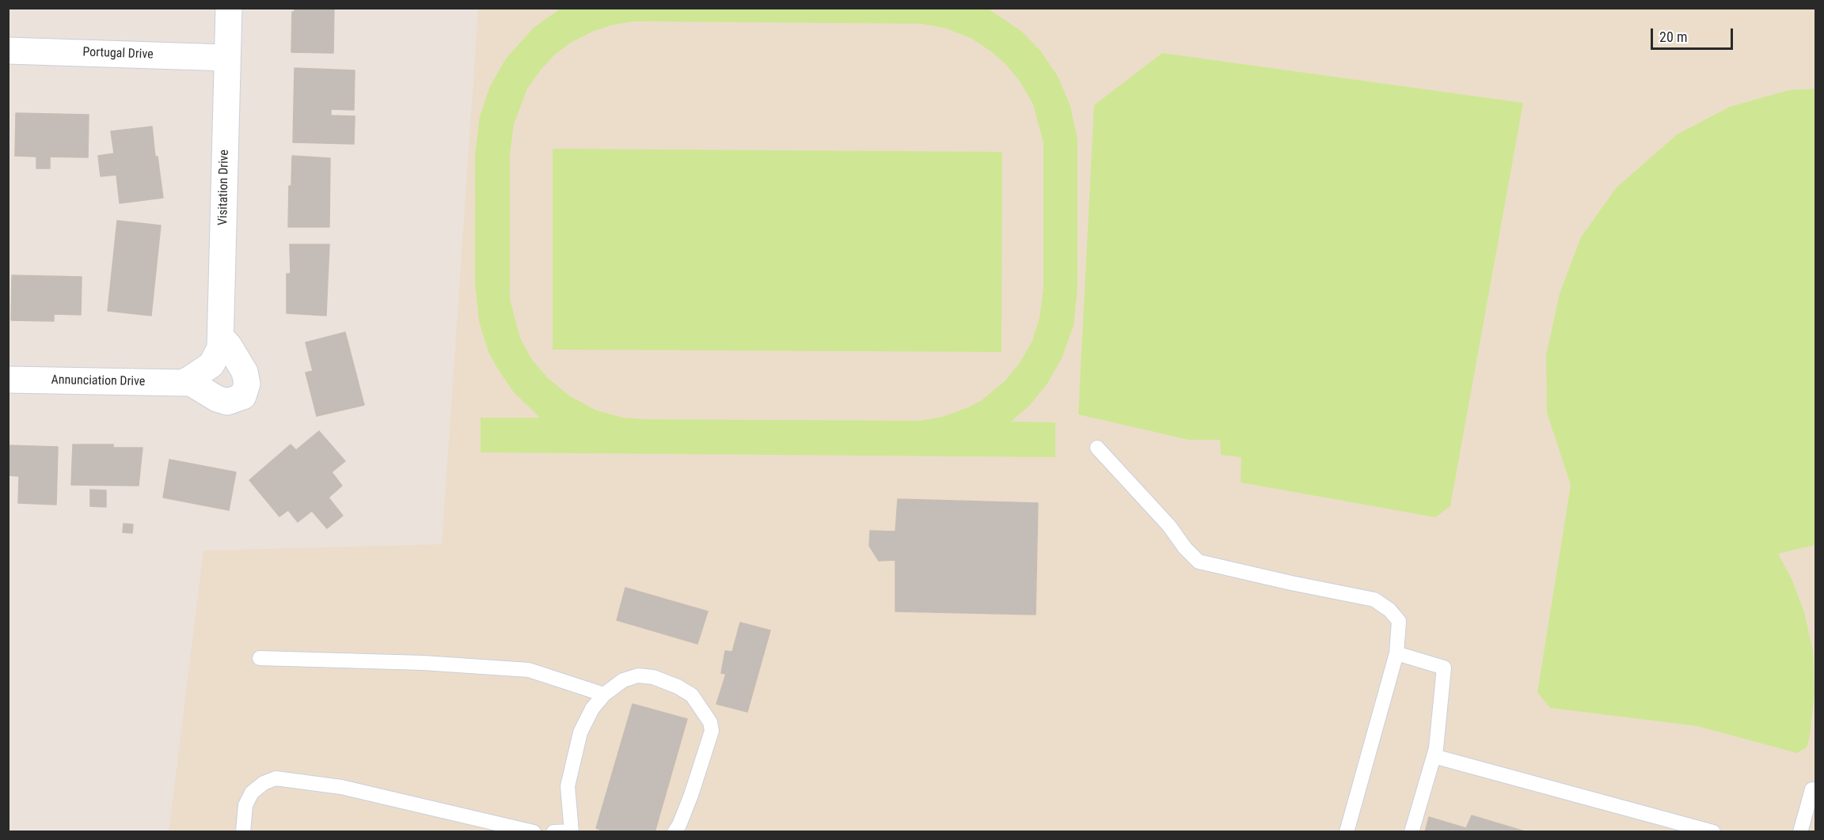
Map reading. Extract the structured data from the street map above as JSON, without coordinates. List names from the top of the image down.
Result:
{
  "streets": {
    "street": ["Portugal Drive", "Visitation Drive", "Annunciation Drive"]
  },
  "crossings": [
    ["Portugal Drive", "Visitation Drive"],
    ["Visitation Drive", "Annunciation Drive"]
  ],
  "scale_bar": "20 m"
}
